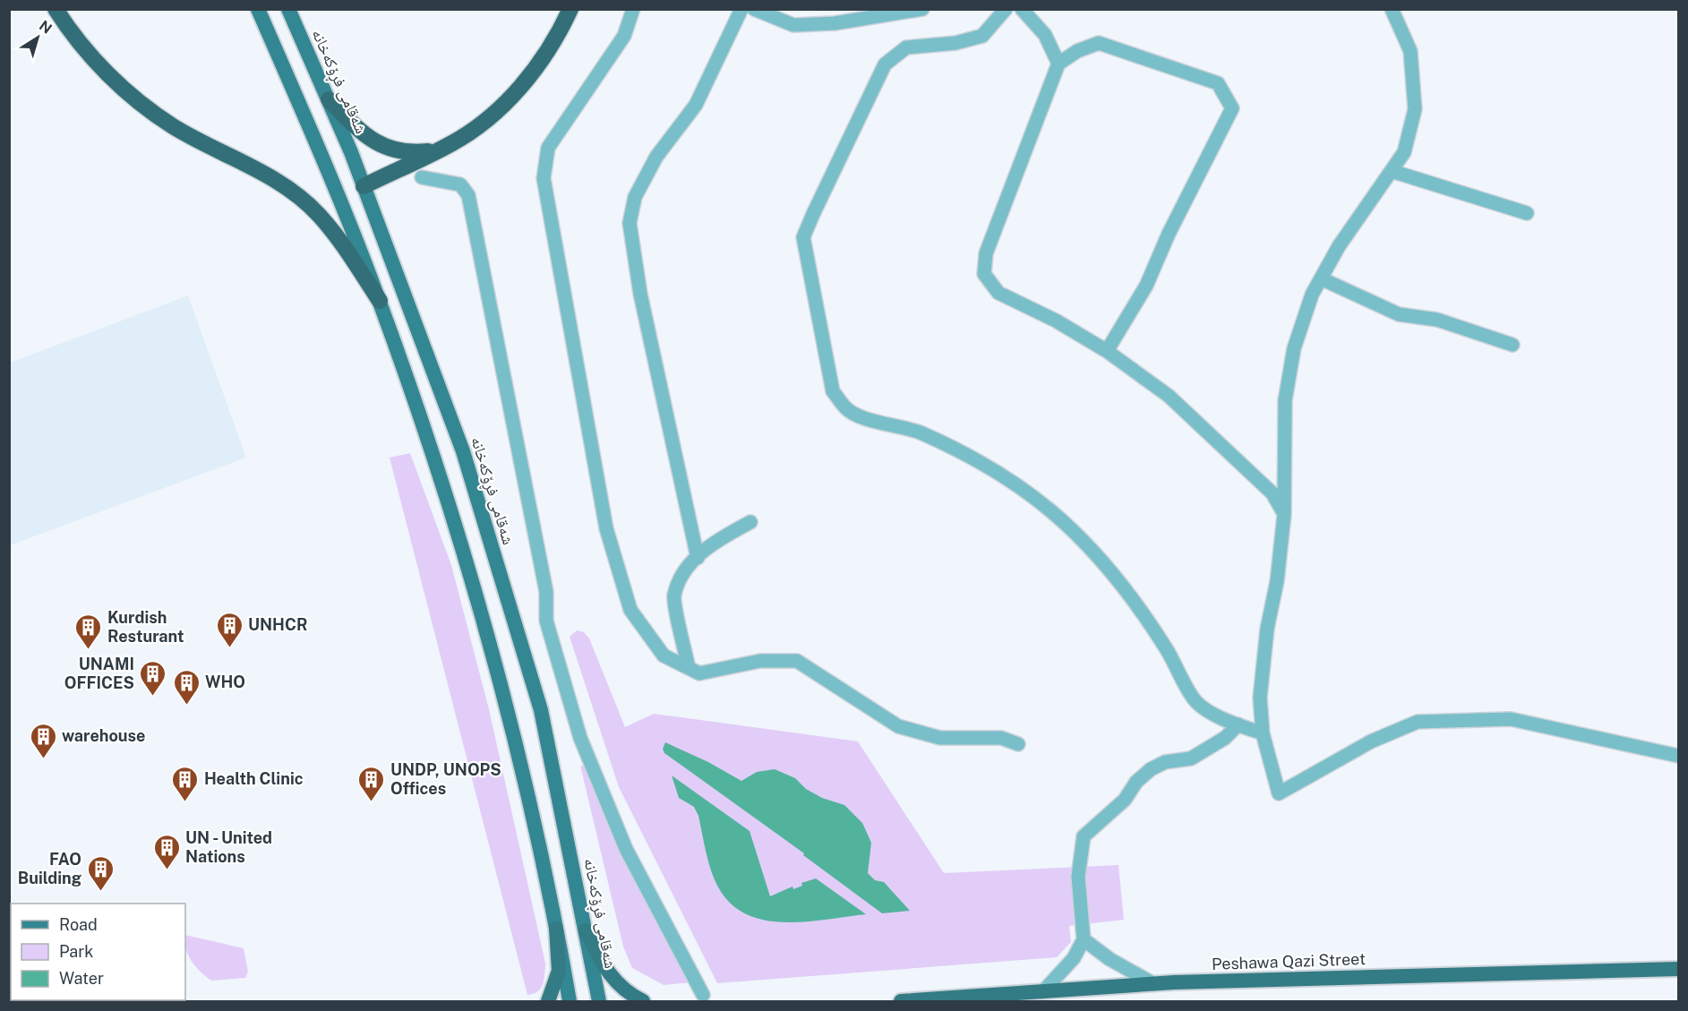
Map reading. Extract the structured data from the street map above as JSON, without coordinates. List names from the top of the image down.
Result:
{
  "streets": {
    "highway": ["Peshawa Qazi Street"],
    "main road": ["شەقامی فڕۆکەخانە"]
  },
  "places": {
    "building": [
      "UNHCR",
      "Kurdish Resturant",
      "UNAMI OFFICES",
      "WHO",
      "warehouse",
      "Health Clinic",
      "UNDP, UNOPS Offices",
      "UN - United Nations",
      "FAO Building"
    ]
  },
  "legend": ["Road", "Park", "Water"],
  "north": "top right"
}
